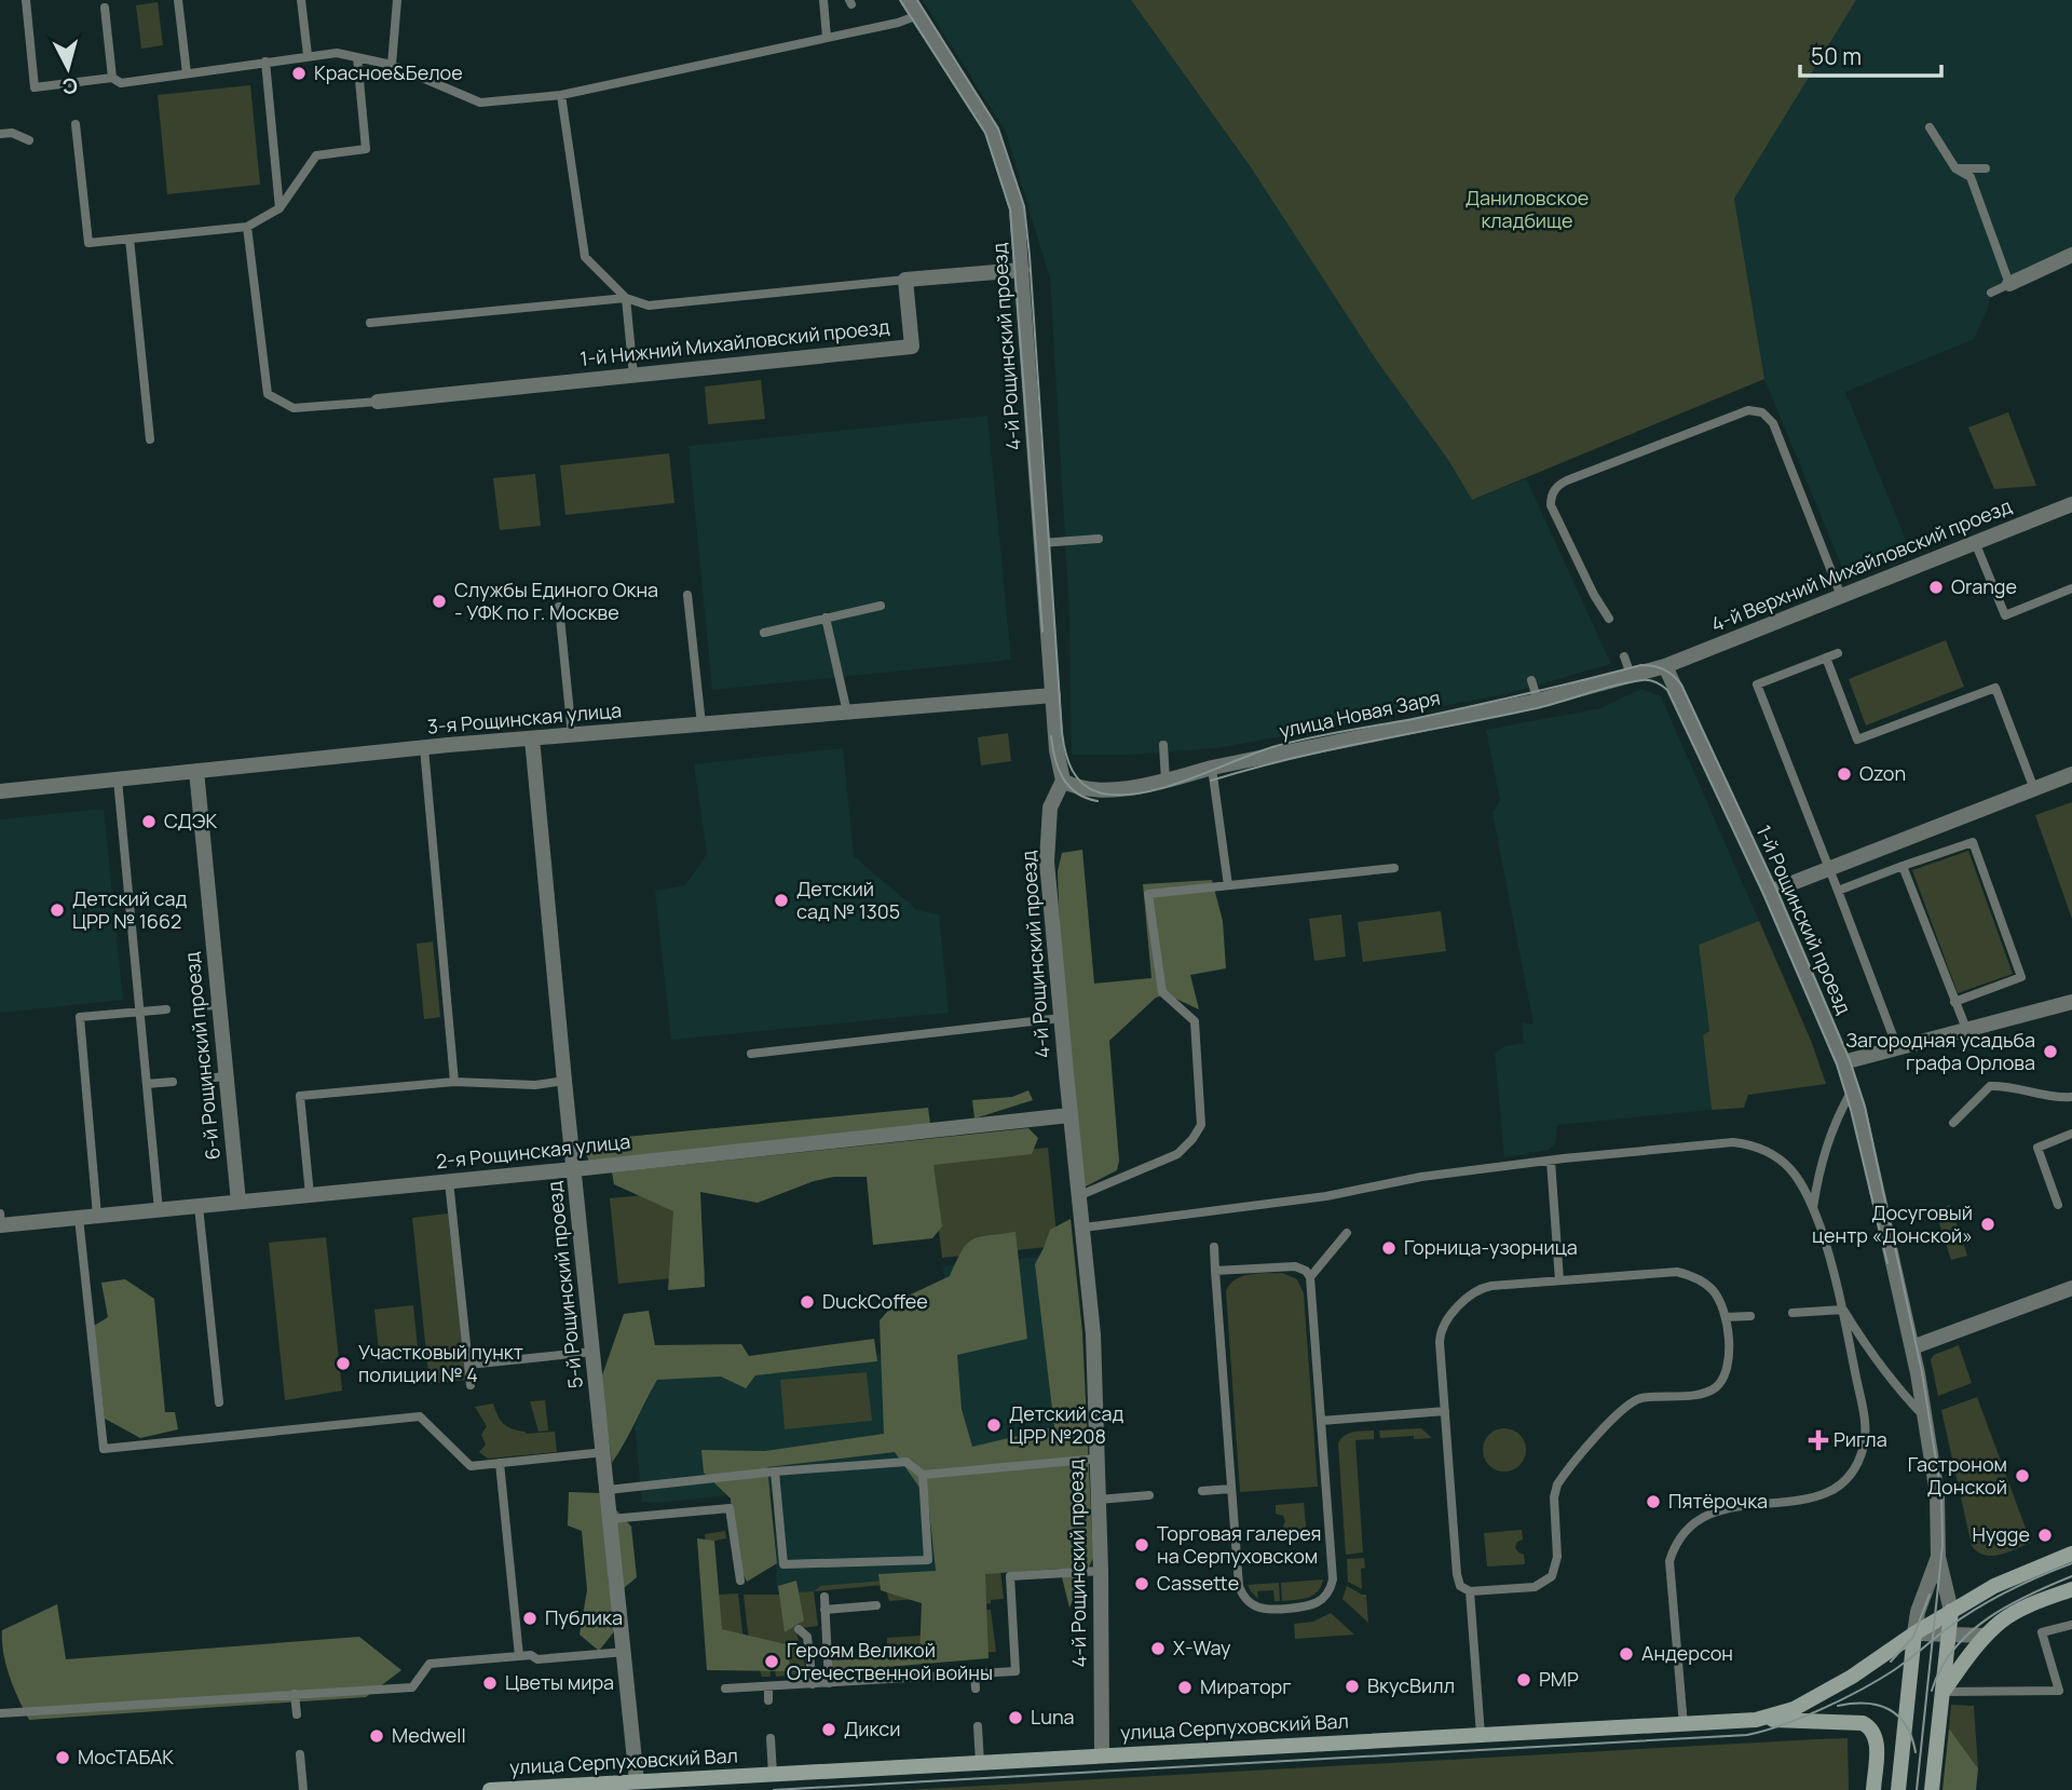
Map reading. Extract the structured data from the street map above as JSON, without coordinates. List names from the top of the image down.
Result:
{
  "streets": {
    "main road": ["улица Серпуховский Вал"],
    "street": [
      "1-й Нижний Михайловский проезд",
      "4-й Рощинский проезд",
      "4-й Верхний Михайловский проезд",
      "улица Новая Заря",
      "3-я Рощинская улица",
      "1-й Рощинский проезд",
      "6-й Рощинский проезд",
      "2-я Рощинская улица",
      "5-й Рощинский проезд"
    ]
  },
  "crossings": [
    ["4-й Рощинский проезд", "улица Новая Заря"],
    ["4-й Рощинский проезд", "3-я Рощинская улица"],
    ["4-й Рощинский проезд", "2-я Рощинская улица"],
    ["4-й Рощинский проезд", "улица Серпуховский Вал"],
    ["4-й Верхний Михайловский проезд", "улица Новая Заря"],
    ["4-й Верхний Михайловский проезд", "1-й Рощинский проезд"],
    ["улица Новая Заря", "1-й Рощинский проезд"],
    ["3-я Рощинская улица", "6-й Рощинский проезд"],
    ["3-я Рощинская улица", "5-й Рощинский проезд"],
    ["1-й Рощинский проезд", "улица Серпуховский Вал"],
    ["6-й Рощинский проезд", "2-я Рощинская улица"],
    ["2-я Рощинская улица", "5-й Рощинский проезд"],
    ["5-й Рощинский проезд", "улица Серпуховский Вал"]
  ],
  "parks": ["Даниловское кладбище"],
  "places": {
    "other": [
      "Красное&Белое",
      "Orange",
      "Службы Единого Окна - УФК по г. Москве",
      "Ozon",
      "СДЭК",
      "Детский сад № 1305",
      "Детский сад ЦРР № 1662",
      "Загородная усадьба графа Орлова",
      "Досуговый центр «Донской»",
      "Горница-узорница",
      "DuckCoffee",
      "Участковый пункт полиции № 4",
      "Детский сад ЦРР №208",
      "Гастроном Донской",
      "Пятёрочка",
      "Hygge",
      "Торговая галерея на Серпуховском",
      "Cassette",
      "Публика",
      "X-Way",
      "Андерсон",
      "Героям Великой Отечественной войны",
      "PMP",
      "Цветы мира",
      "ВкусВилл",
      "Мираторг",
      "Luna",
      "Дикси",
      "Medwell",
      "МосТАБАК"
    ],
    "health": ["Ригла"]
  },
  "scale_bar": "50 m",
  "north": "bottom"
}
